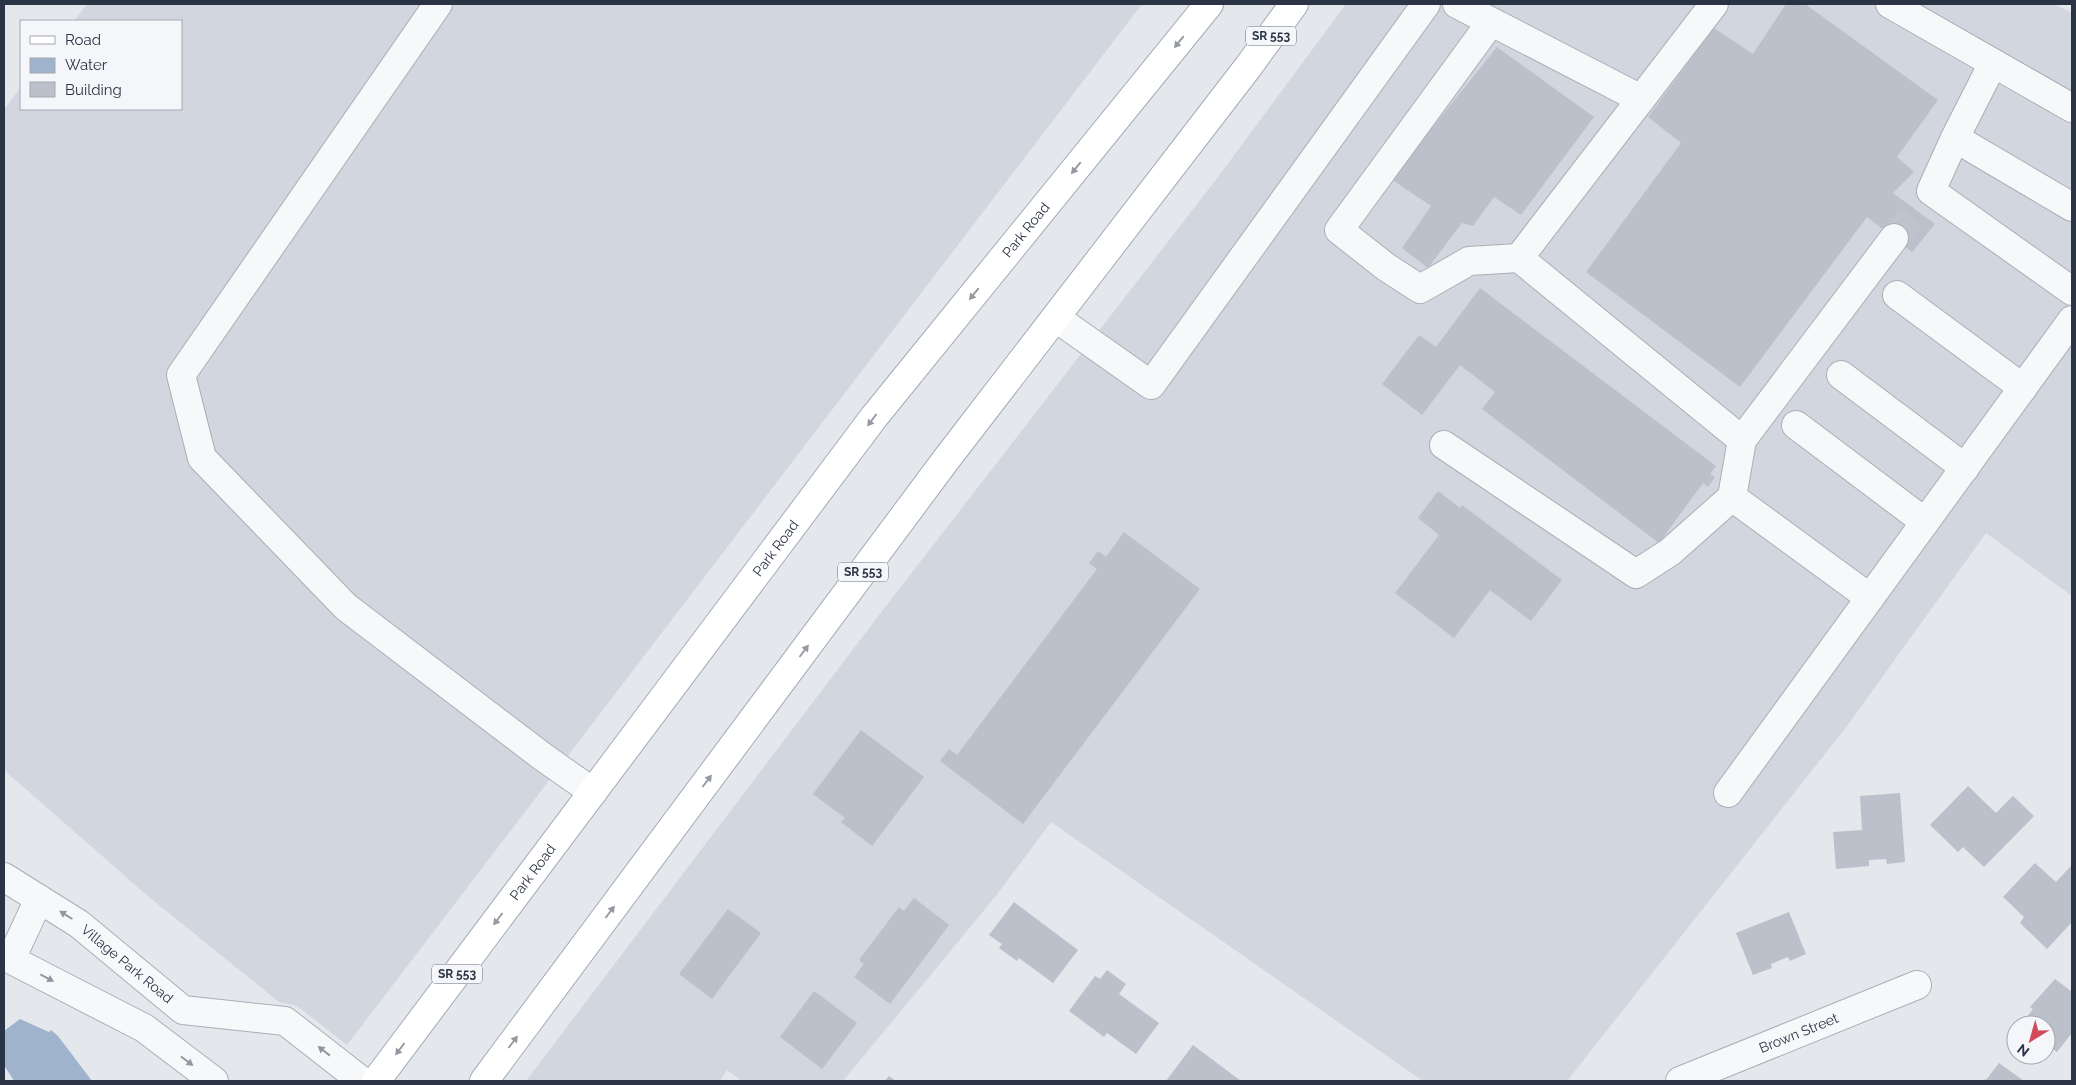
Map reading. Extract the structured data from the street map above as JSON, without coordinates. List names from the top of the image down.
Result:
{
  "streets": {
    "main road": ["SR 553", "Park Road"],
    "street": ["Village Park Road", "Brown Street"]
  },
  "legend": ["Road", "Water", "Building"],
  "north": "bottom left"
}
